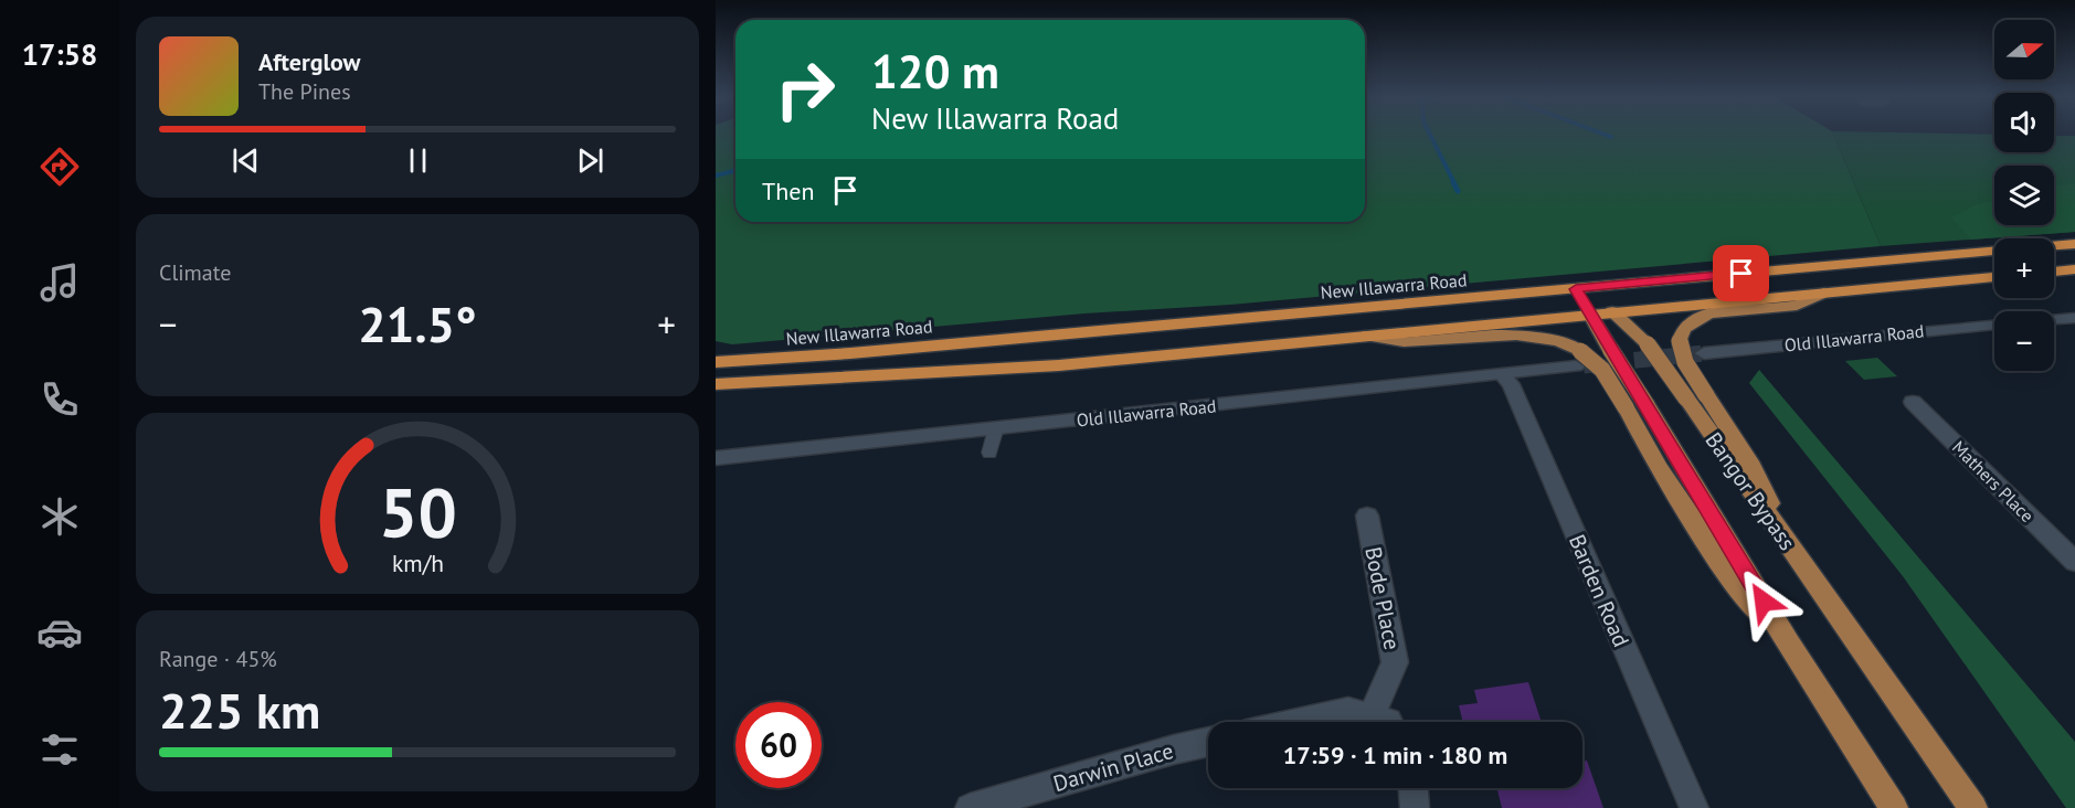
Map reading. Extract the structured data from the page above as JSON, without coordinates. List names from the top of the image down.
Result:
{
  "streets": {
    "highway": ["New Illawarra Road"],
    "main road": ["Bangor Bypass"],
    "street": [
      "Old Illawarra Road",
      "Mathers Place",
      "Barden Road",
      "Bode Place",
      "Darwin Place"
    ]
  },
  "crossings": [
    ["Old Illawarra Road", "Barden Road"]
  ],
  "north": "right",
  "page": {
    "tabs": "17:58",
    "map_buttons": ["+", "−"],
    "turn": ["120 m", "New Illawarra Road"],
    "song": ["Afterglow", "The Pines"],
    "then": "Then",
    "tile": [
      "Climate",
      ["Range · 45%", "225 km"]
    ],
    "heat": ["−", "21.5°", "+"],
    "limit": "60",
    "trip": "17:59 · 1 min · 180 m",
    "gauge": ["50", "km/h"]
  }
}
